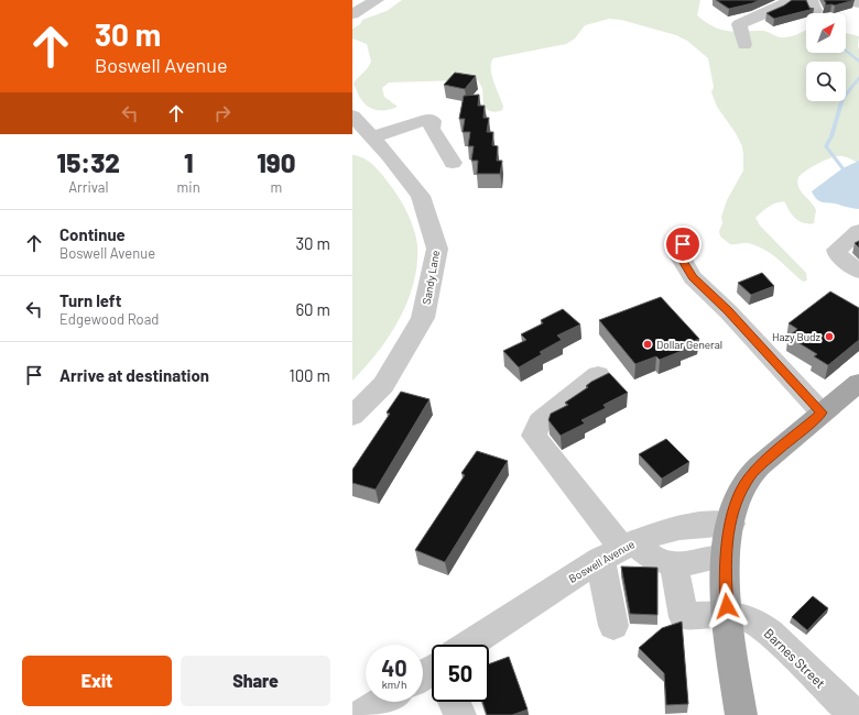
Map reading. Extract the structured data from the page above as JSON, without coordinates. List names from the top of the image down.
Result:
{
  "streets": {
    "street": ["Sandy Lane", "Boswell Avenue", "Barnes Street"]
  },
  "places": ["Hazy Budz", "Dollar General"],
  "north": "top right",
  "page": {
    "turn": ["30 m", "Boswell Avenue"],
    "eta": [
      "15:32",
      "Arrival",
      "1",
      "min",
      "190",
      "m"
    ],
    "list": [
      {
        "name": "Continue",
        "note": "Boswell Avenue",
        "value": "30 m"
      },
      {
        "name": "Turn left",
        "note": "Edgewood Road",
        "value": "60 m"
      },
      {
        "name": "Arrive at destination",
        "value": "100 m"
      }
    ],
    "speed": "40 km/h",
    "limit": "50",
    "buttons": ["Exit", "Share"]
  }
}
